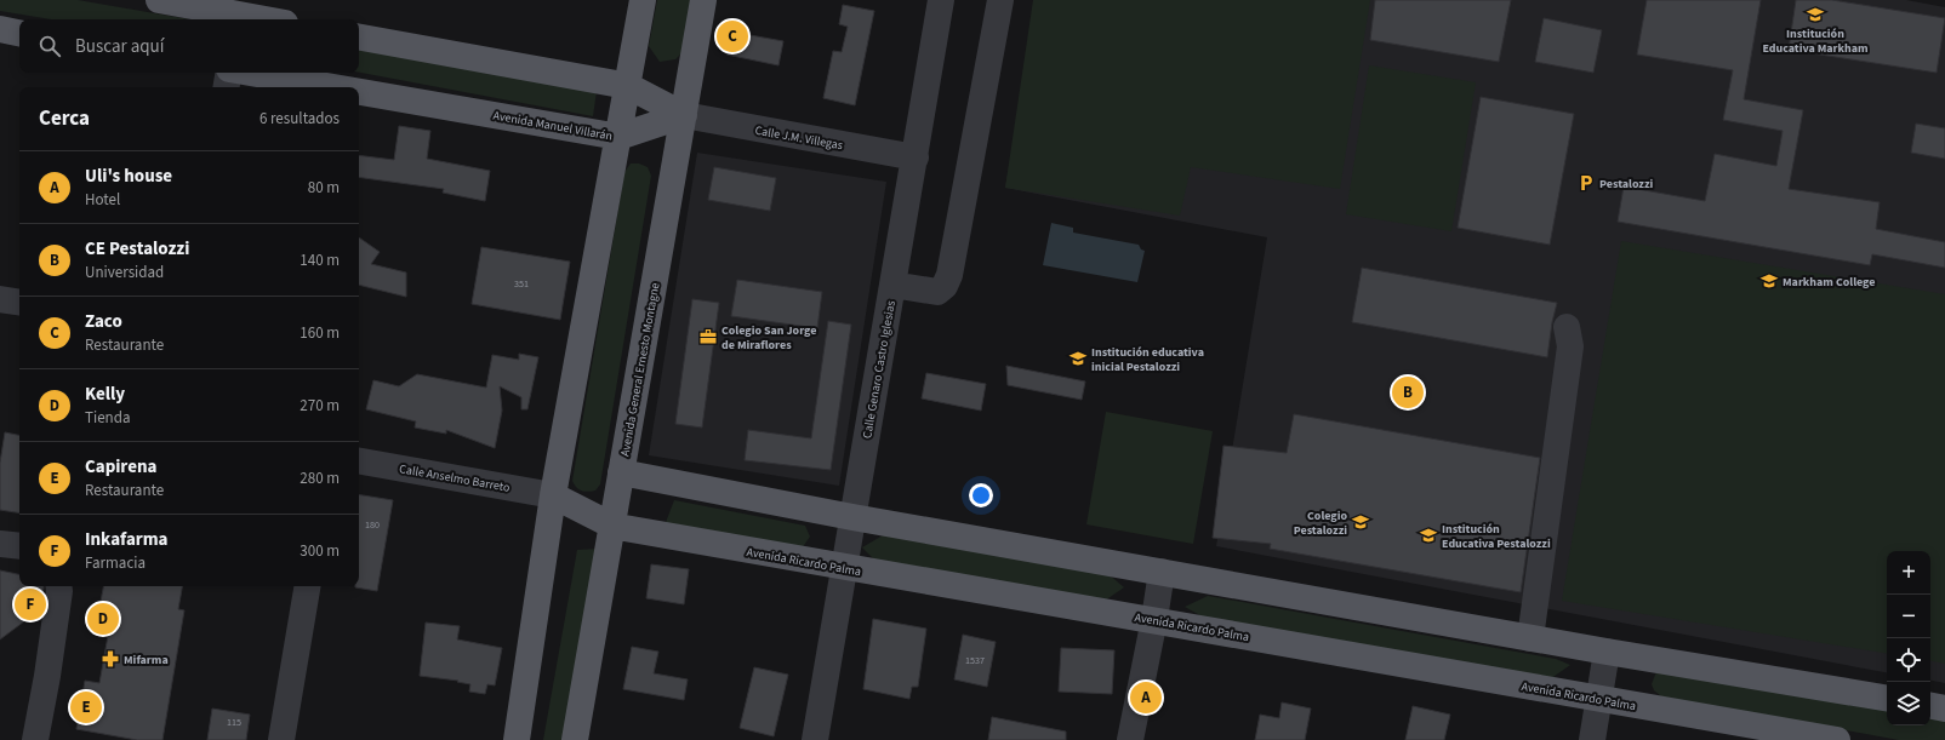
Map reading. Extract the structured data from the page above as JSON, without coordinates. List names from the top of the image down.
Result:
{
  "streets": {
    "main road": ["Avenida Manuel Villarán", "Avenida General Ernesto Montagne", "Avenida Ricardo Palma"],
    "street": ["Calle J.M. Villegas", "Calle Genaro Castro Iglesias", "Calle Anselmo Barreto"]
  },
  "crossings": [
    ["Avenida Manuel Villarán", "Calle J.M. Villegas"],
    ["Avenida Manuel Villarán", "Avenida General Ernesto Montagne"],
    ["Calle J.M. Villegas", "Avenida General Ernesto Montagne"],
    ["Calle J.M. Villegas", "Calle Genaro Castro Iglesias"],
    ["Avenida General Ernesto Montagne", "Avenida Ricardo Palma"],
    ["Calle Genaro Castro Iglesias", "Avenida Ricardo Palma"],
    ["Calle Anselmo Barreto", "Avenida Ricardo Palma"]
  ],
  "places": {
    "school or university": [
      "Institución Educativa Markham",
      "Markham College",
      "Institución educativa inicial Pestalozzi",
      "Colegio Pestalozzi",
      "Institución Educativa Pestalozzi"
    ],
    "parking": ["Pestalozzi"],
    "office": ["Colegio San Jorge de Miraflores"],
    "pharmacy": ["Mifarma"]
  },
  "house_numbers": [
    "351",
    "180",
    "1537",
    "115"
  ],
  "page": {
    "pins": [
      "C",
      "B",
      "F",
      "D",
      "A",
      "E"
    ],
    "search": "Buscar aquí",
    "heading": ["Cerca", "6 resultados"],
    "list": [
      {
        "mark": "A",
        "name": "Uli's house",
        "note": "Hotel",
        "value": "80 m"
      },
      {
        "mark": "B",
        "name": "CE Pestalozzi",
        "note": "Universidad",
        "value": "140 m"
      },
      {
        "mark": "C",
        "name": "Zaco",
        "note": "Restaurante",
        "value": "160 m"
      },
      {
        "mark": "D",
        "name": "Kelly",
        "note": "Tienda",
        "value": "270 m"
      },
      {
        "mark": "E",
        "name": "Capirena",
        "note": "Restaurante",
        "value": "280 m"
      },
      {
        "mark": "F",
        "name": "Inkafarma",
        "note": "Farmacia",
        "value": "300 m"
      }
    ],
    "map_buttons": ["+", "−"]
  }
}
